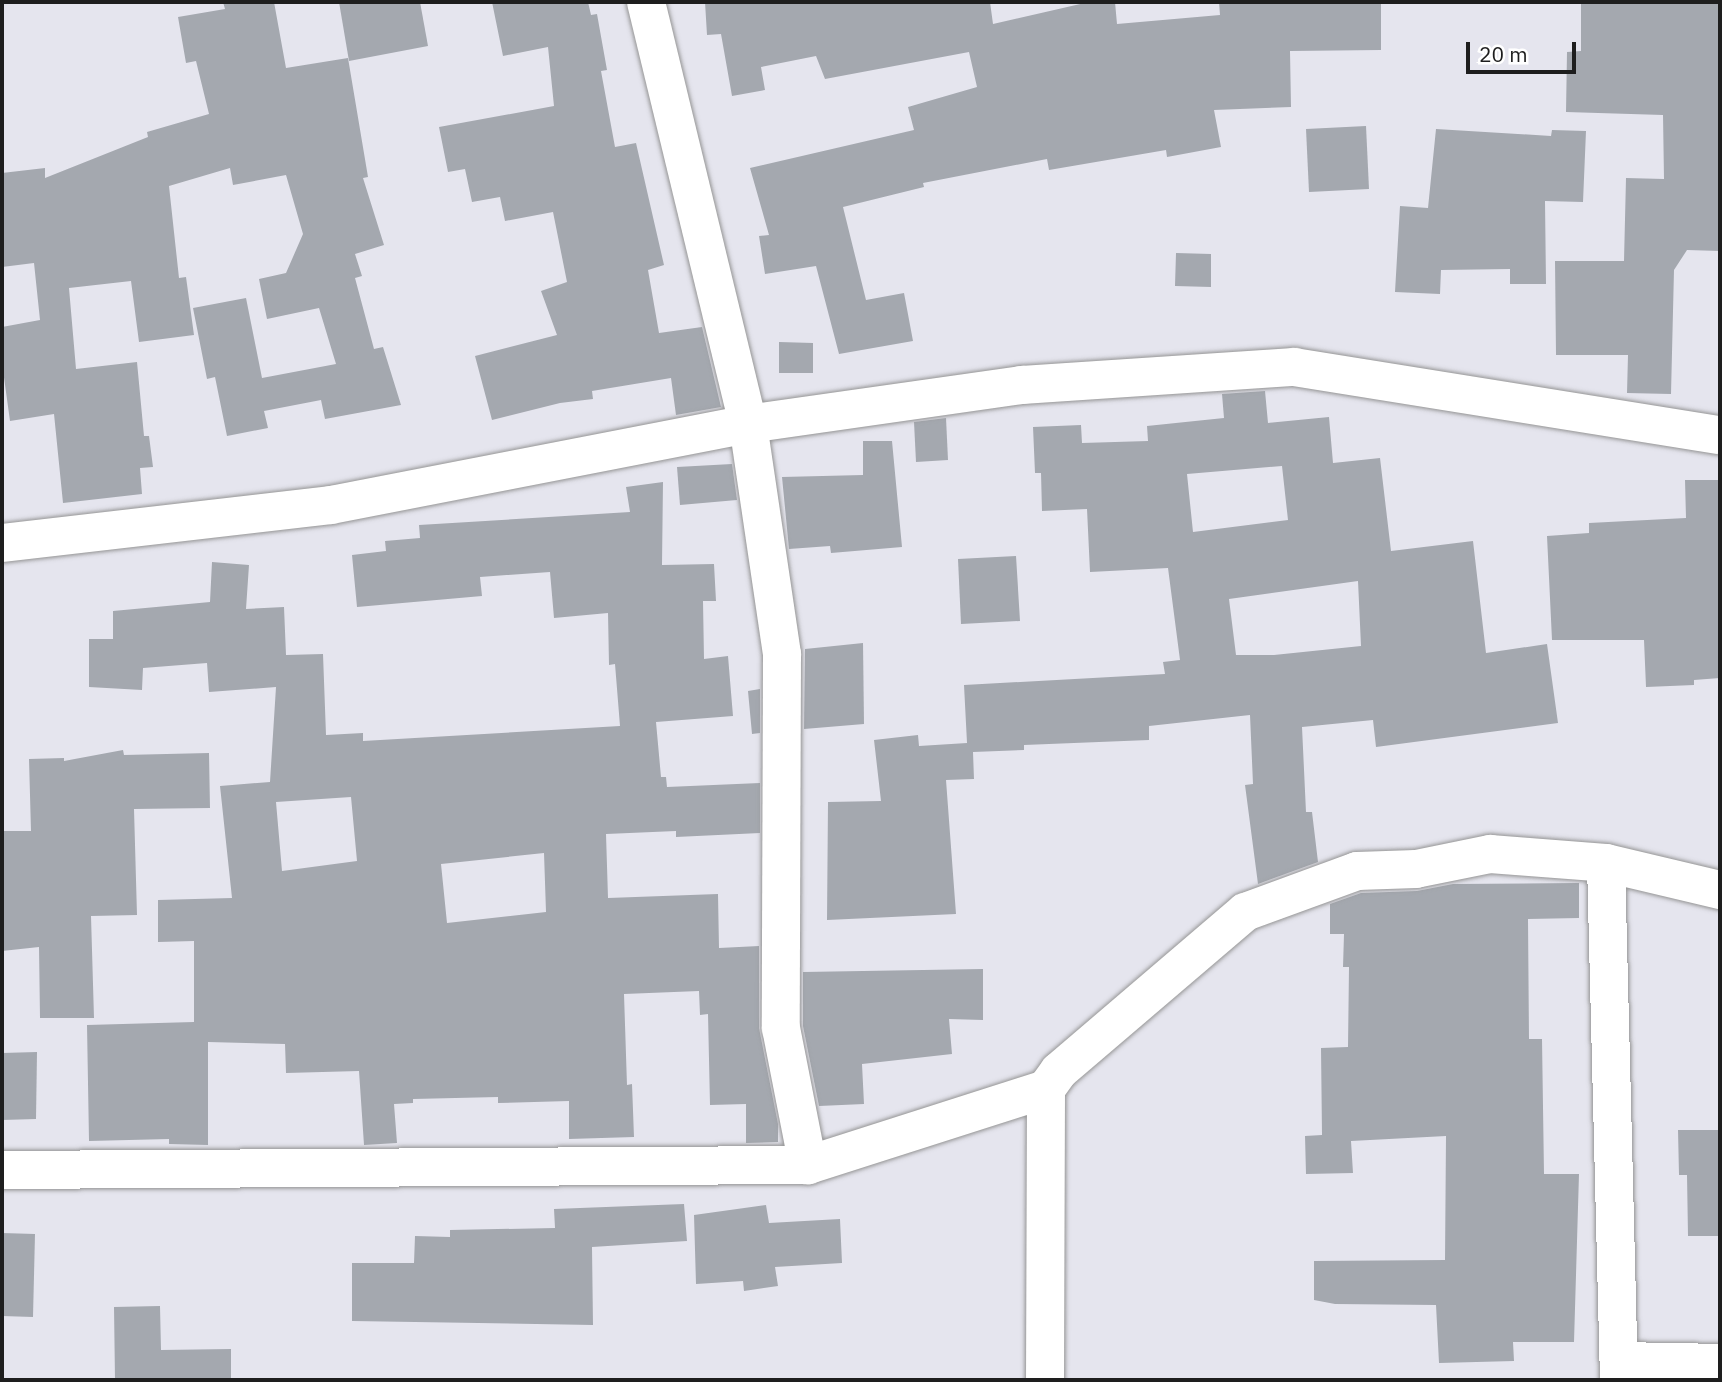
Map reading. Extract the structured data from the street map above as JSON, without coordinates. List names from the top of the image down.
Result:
{
  "scale_bar": "20 m"
}
